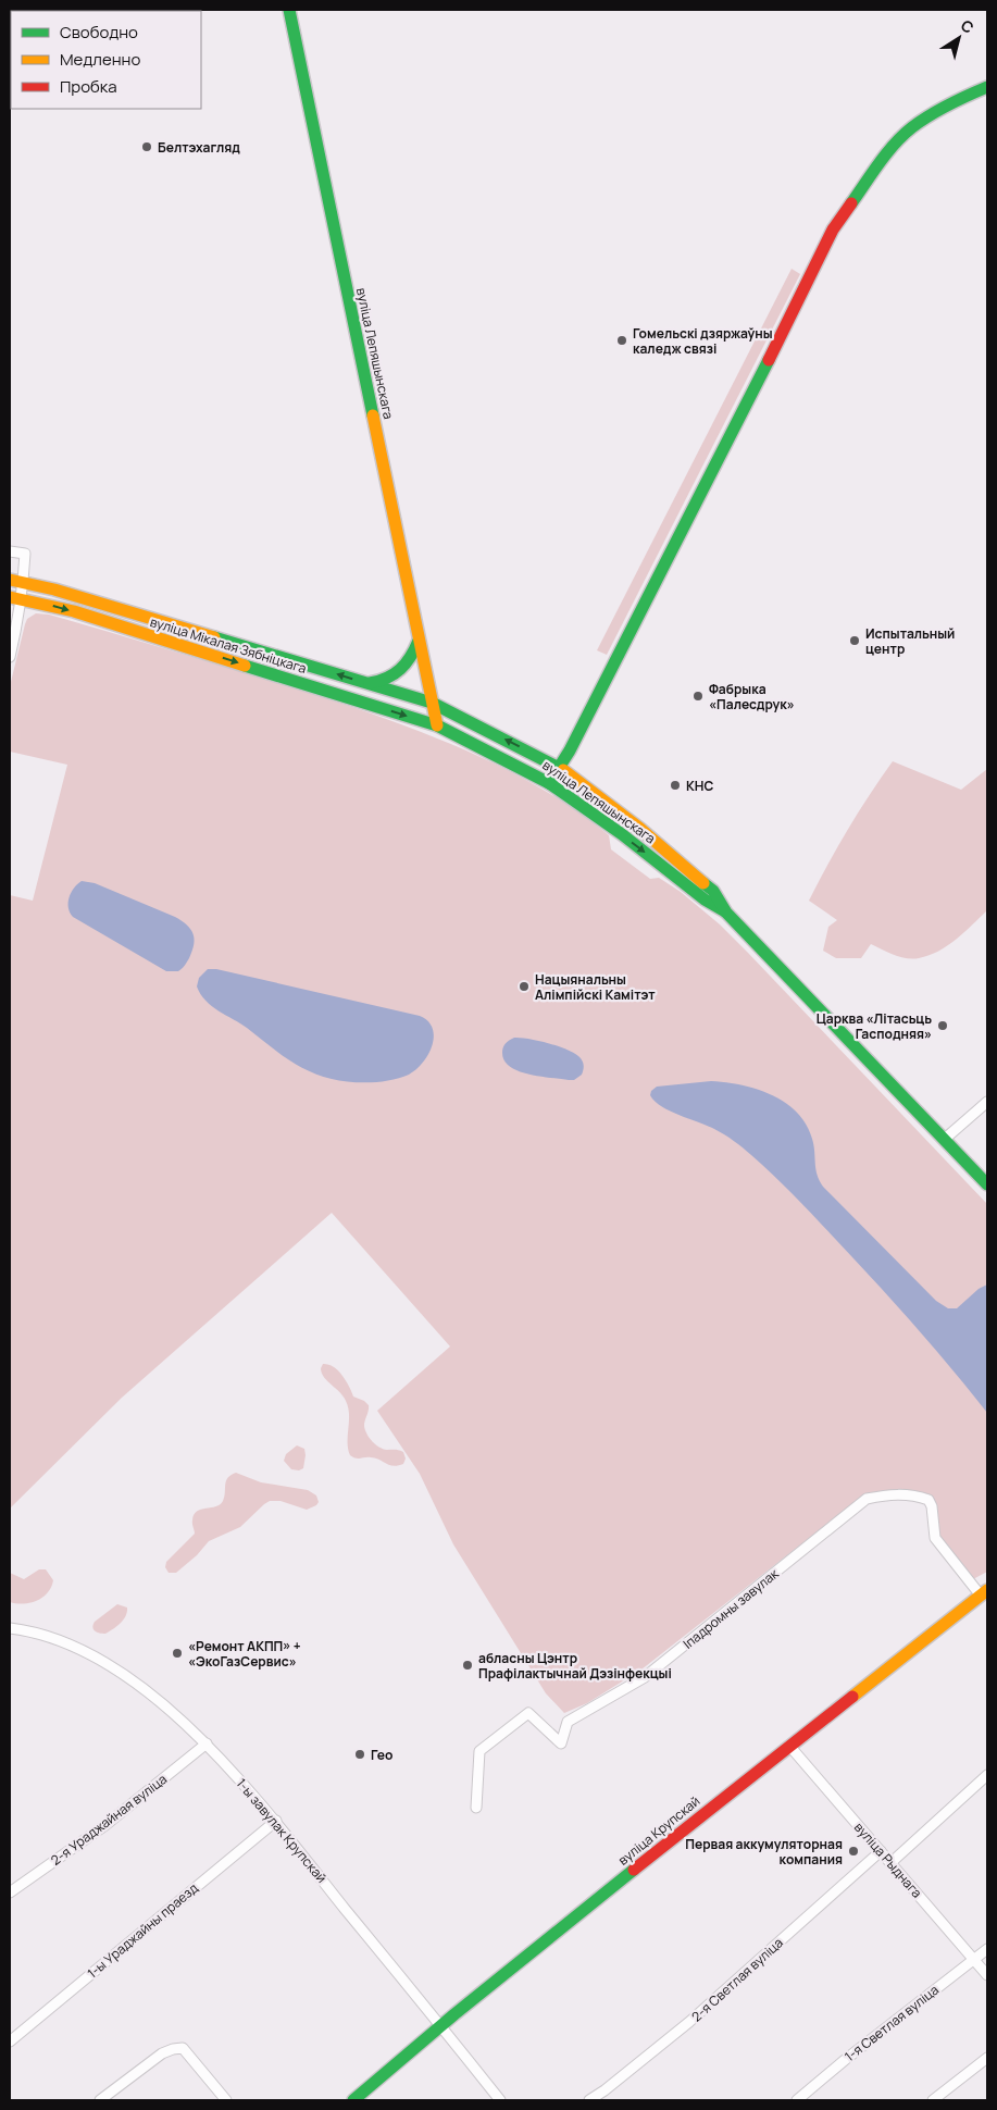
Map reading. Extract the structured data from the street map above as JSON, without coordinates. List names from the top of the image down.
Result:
{
  "streets": {
    "main road": ["вуліца Лепяшынскага", "вуліца Мікалая Зябніцкага", "вуліца Крупскай"],
    "street": [
      "Іпадромны завулак",
      "2-я Ураджайная вуліца",
      "1-ы завулак Крупскай",
      "вуліца Рыднага",
      "1-ы Ураджайны праезд",
      "2-я Светлая вуліца",
      "1-я Светлая вуліца"
    ]
  },
  "crossings": [
    ["вуліца Лепяшынскага", "вуліца Мікалая Зябніцкага"],
    ["Іпадромны завулак", "вуліца Крупскай"],
    ["2-я Ураджайная вуліца", "1-ы завулак Крупскай"],
    ["1-ы завулак Крупскай", "вуліца Крупскай"],
    ["1-ы завулак Крупскай", "1-ы Ураджайны праезд"],
    ["вуліца Крупскай", "вуліца Рыднага"],
    ["вуліца Рыднага", "2-я Светлая вуліца"],
    ["вуліца Рыднага", "1-я Светлая вуліца"]
  ],
  "places": [
    "Белтэхагляд",
    "Гомельскі дзяржаўны каледж связі",
    "Испытальный центр",
    "Фабрыка «Палесдрук»",
    "КНС",
    "Нацыянальны Алімпійскі Камітэт",
    "Царква «Літасьць Гасподняя»",
    "«Ремонт АКПП» + «ЭкоГазСервис»",
    "абласны Цэнтр Прафілактычнай Дэзінфекцыі",
    "Гео",
    "Первая аккумуляторная компания"
  ],
  "legend": ["Свободно", "Медленно", "Пробка"],
  "north": "top right"
}
